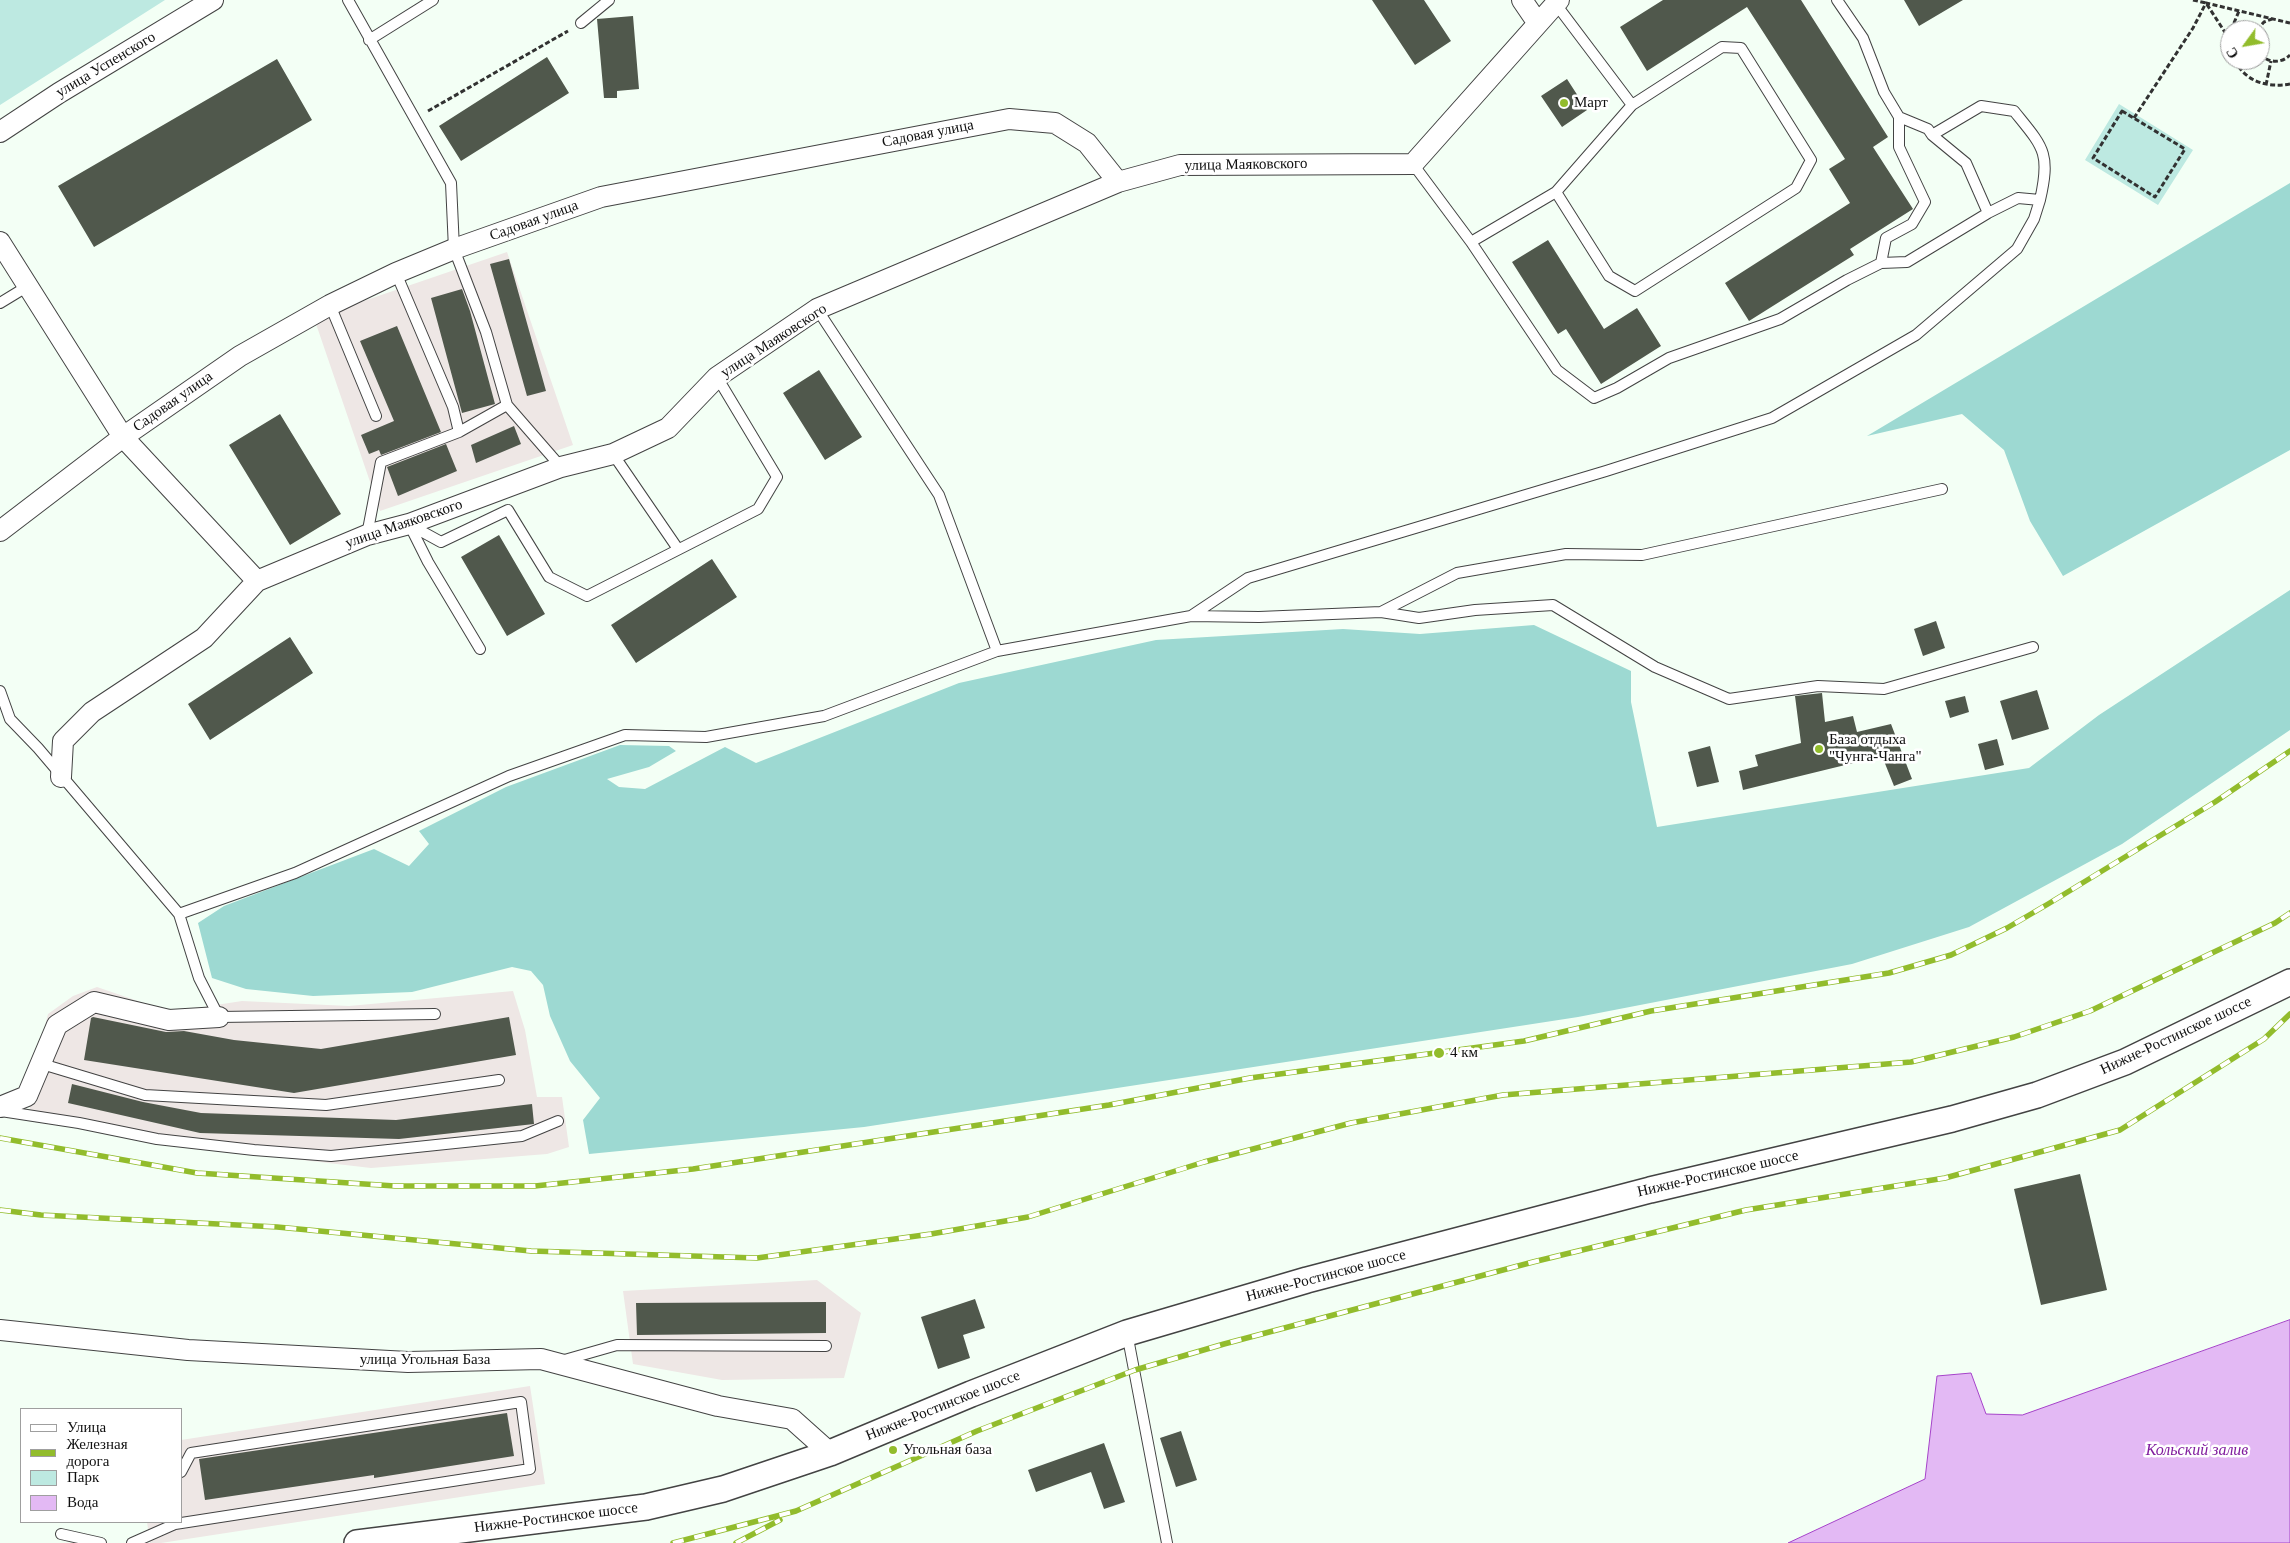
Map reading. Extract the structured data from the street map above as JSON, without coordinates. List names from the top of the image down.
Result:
{
  "streets": {
    "street": [
      "улица Успенского",
      "Садовая улица",
      "улица Маяковского",
      "Нижне-Ростинское шоссе",
      "улица Угольная База"
    ]
  },
  "crossings": [
    ["Садовая улица", "улица Маяковского"],
    ["Нижне-Ростинское шоссе", "улица Угольная База"]
  ],
  "water": ["Кольский залив"],
  "places": [
    "Март",
    "База отдыха \"Чунга-Чанга\"",
    "4 км",
    "Угольная база"
  ],
  "legend": [
    "Улица",
    "Железная дорога",
    "Парк",
    "Вода"
  ],
  "north": "bottom left"
}
